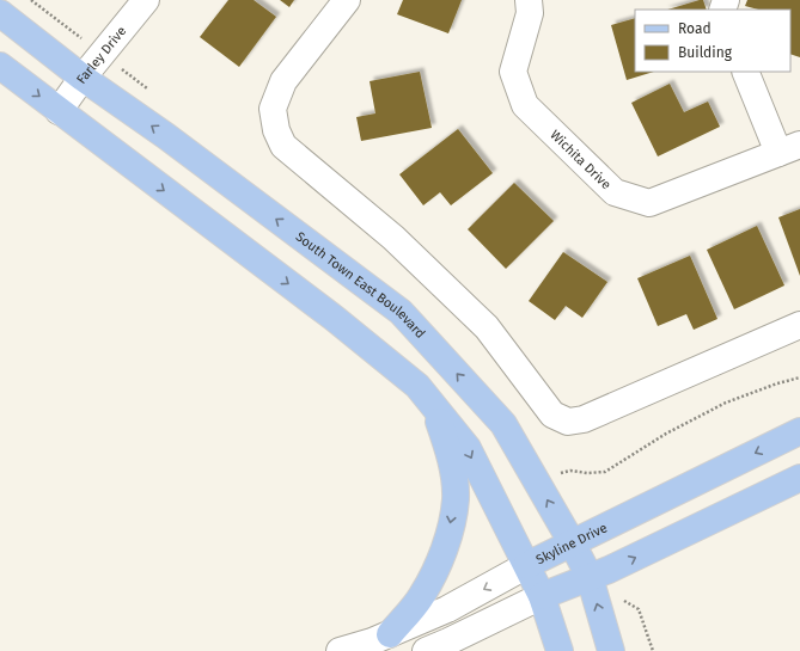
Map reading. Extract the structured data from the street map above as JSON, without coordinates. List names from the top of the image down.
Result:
{
  "streets": {
    "main road": ["South Town East Boulevard", "Skyline Drive"],
    "street": ["Farley Drive", "Wichita Drive"]
  },
  "crossings": [
    ["Farley Drive", "South Town East Boulevard"],
    ["South Town East Boulevard", "Skyline Drive"]
  ],
  "legend": ["Road", "Building"]
}
